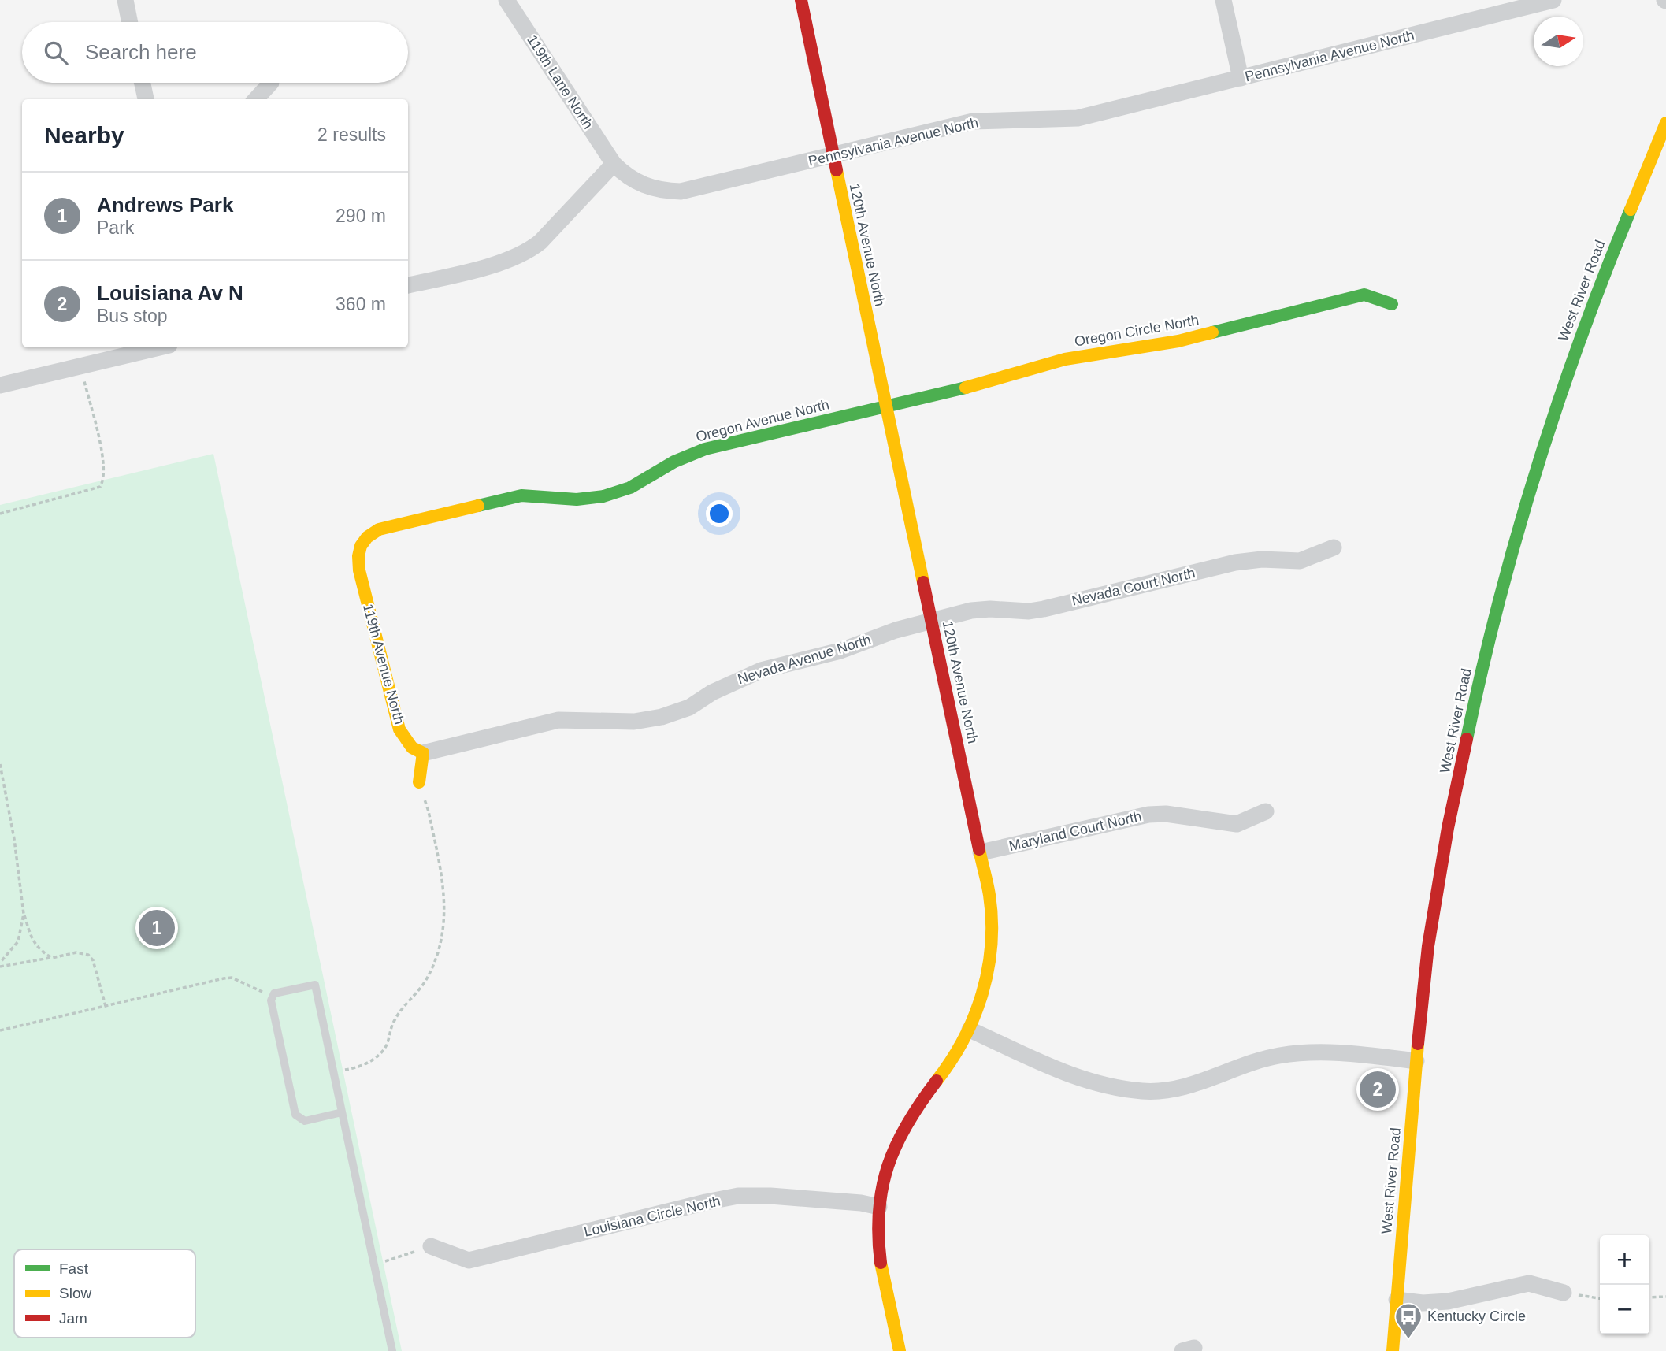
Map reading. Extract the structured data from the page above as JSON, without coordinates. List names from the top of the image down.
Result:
{
  "streets": {
    "street": [
      "Pennsylvania Avenue North",
      "119th Lane North",
      "120th Avenue North",
      "West River Road",
      "Oregon Circle North",
      "Oregon Avenue North",
      "Nevada Court North",
      "Nevada Avenue North",
      "119th Avenue North",
      "Maryland Court North",
      "Louisiana Circle North"
    ]
  },
  "crossings": [
    ["Pennsylvania Avenue North", "119th Lane North"],
    ["Pennsylvania Avenue North", "120th Avenue North"],
    ["120th Avenue North", "Oregon Circle North"],
    ["120th Avenue North", "Oregon Avenue North"],
    ["120th Avenue North", "Nevada Court North"],
    ["120th Avenue North", "Nevada Avenue North"],
    ["120th Avenue North", "Maryland Court North"],
    ["120th Avenue North", "Louisiana Circle North"],
    ["Oregon Circle North", "Oregon Avenue North"],
    ["Oregon Avenue North", "119th Avenue North"],
    ["Nevada Court North", "Nevada Avenue North"],
    ["Nevada Avenue North", "119th Avenue North"]
  ],
  "places": {
    "bus stop": ["Kentucky Circle"]
  },
  "legend": ["Fast", "Slow", "Jam"],
  "north": "right",
  "page": {
    "search": "Search here",
    "heading": ["Nearby", "2 results"],
    "list": [
      {
        "mark": "1",
        "name": "Andrews Park",
        "note": "Park",
        "value": "290 m"
      },
      {
        "mark": "2",
        "name": "Louisiana Av N",
        "note": "Bus stop",
        "value": "360 m"
      }
    ],
    "pins": ["1", "2"],
    "map_buttons": ["+", "−"]
  }
}
